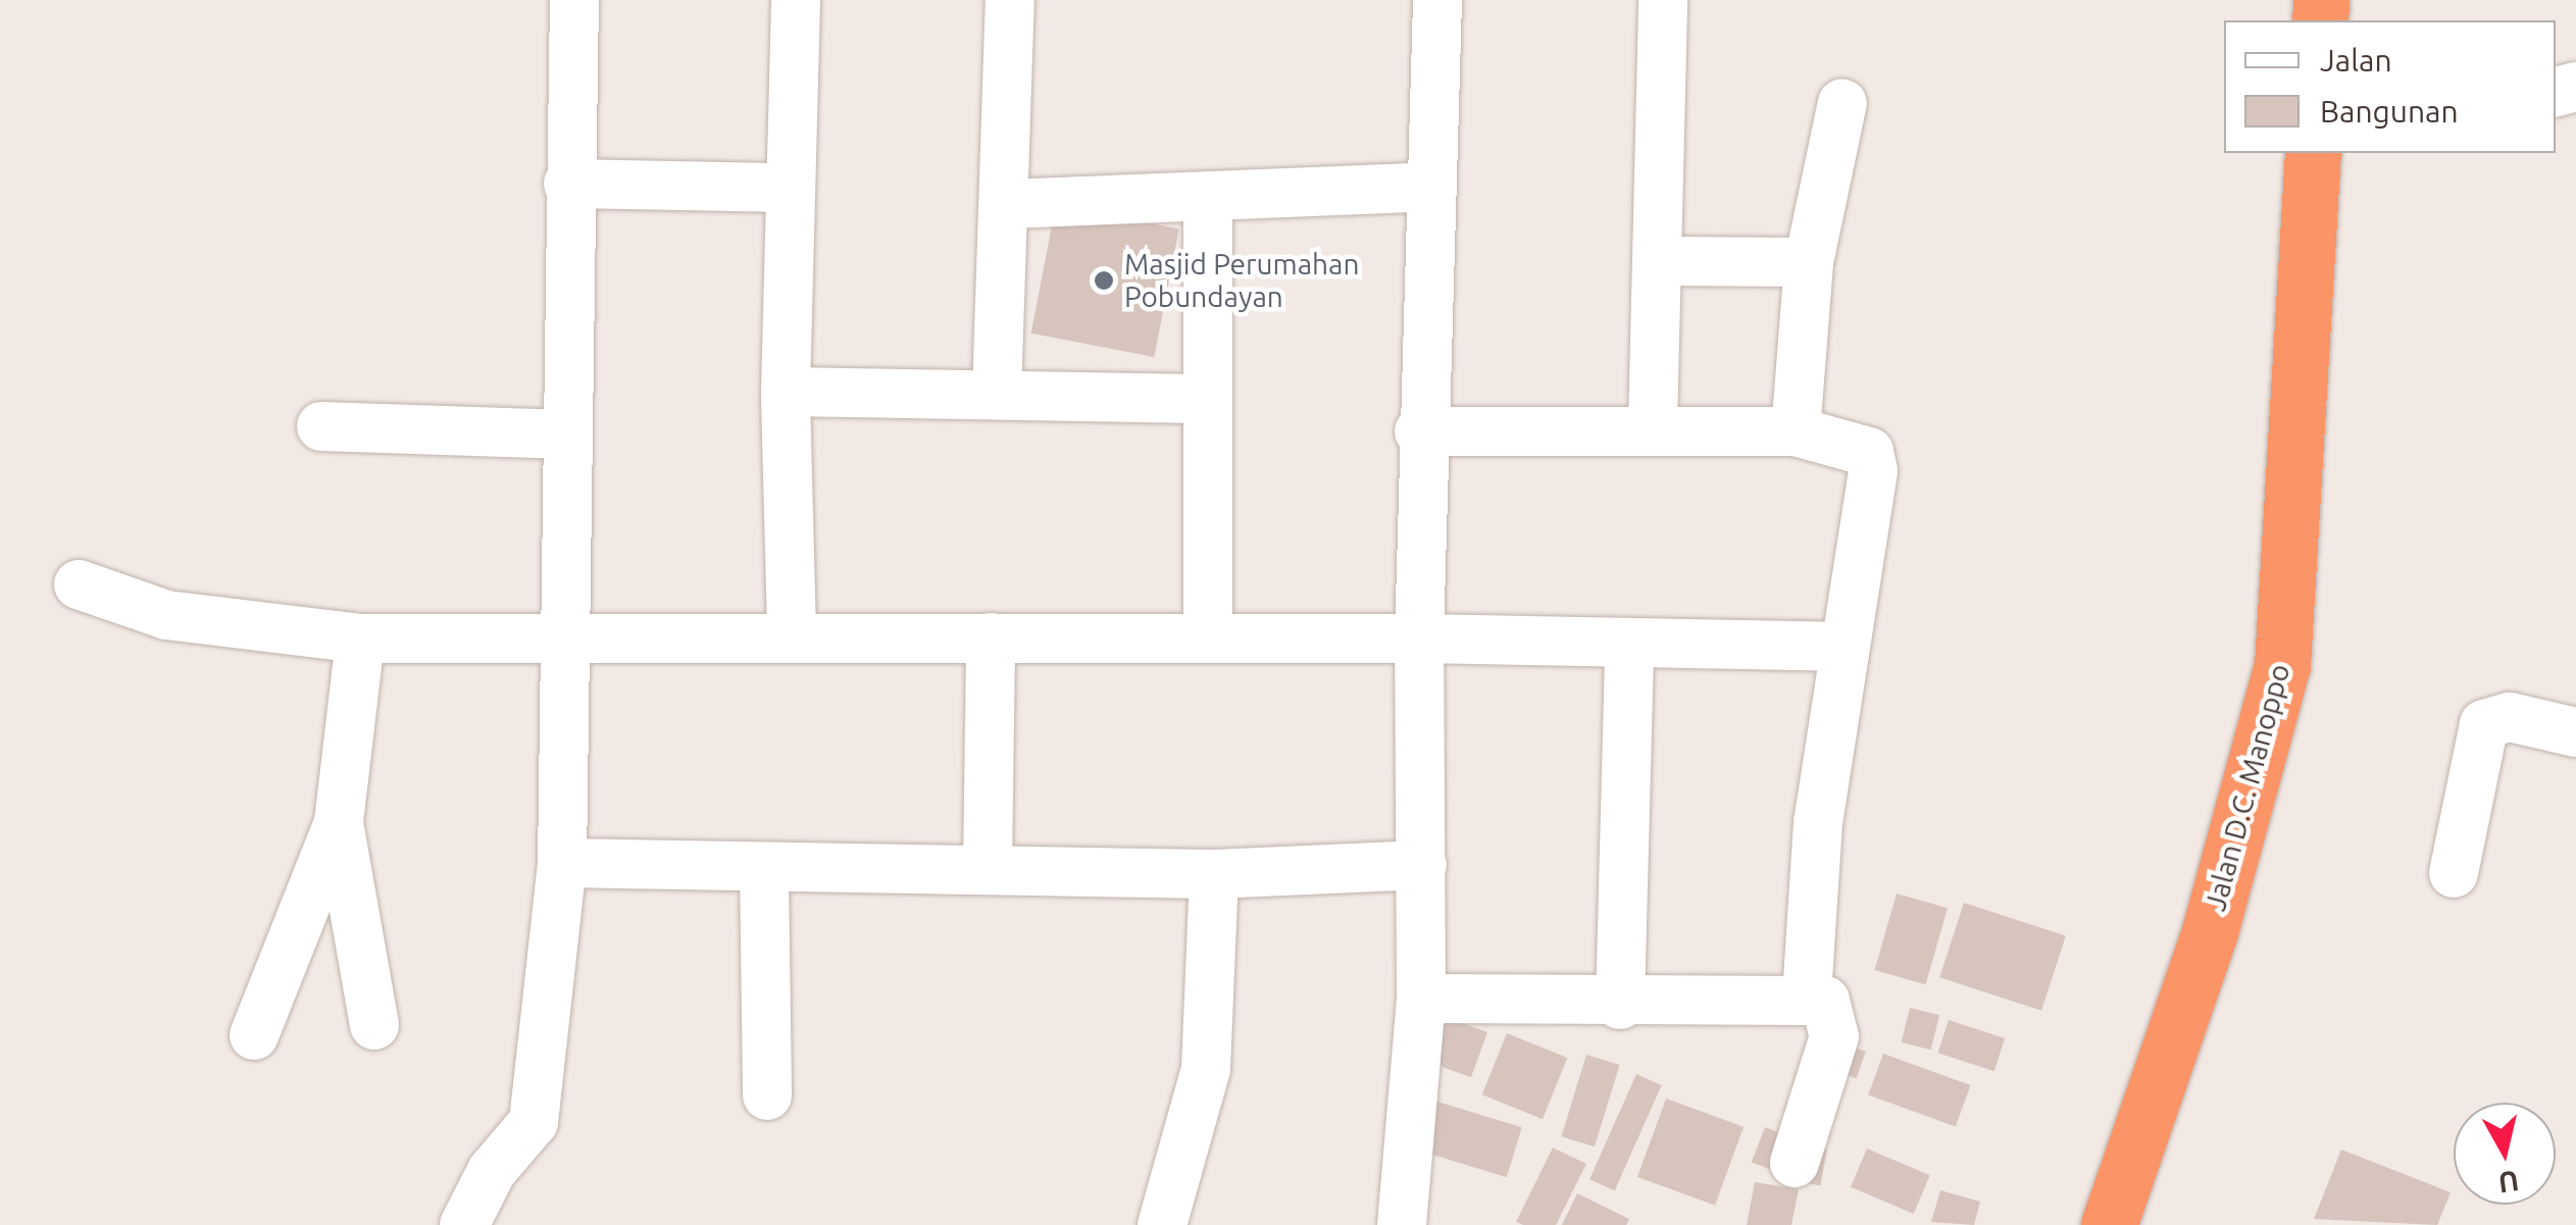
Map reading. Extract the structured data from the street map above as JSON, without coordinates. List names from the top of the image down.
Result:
{
  "streets": {
    "highway": ["Jalan D.C. Manoppo"]
  },
  "places": ["Masjid Perumahan Pobundayan"],
  "legend": ["Jalan", "Bangunan"],
  "north": "bottom"
}
